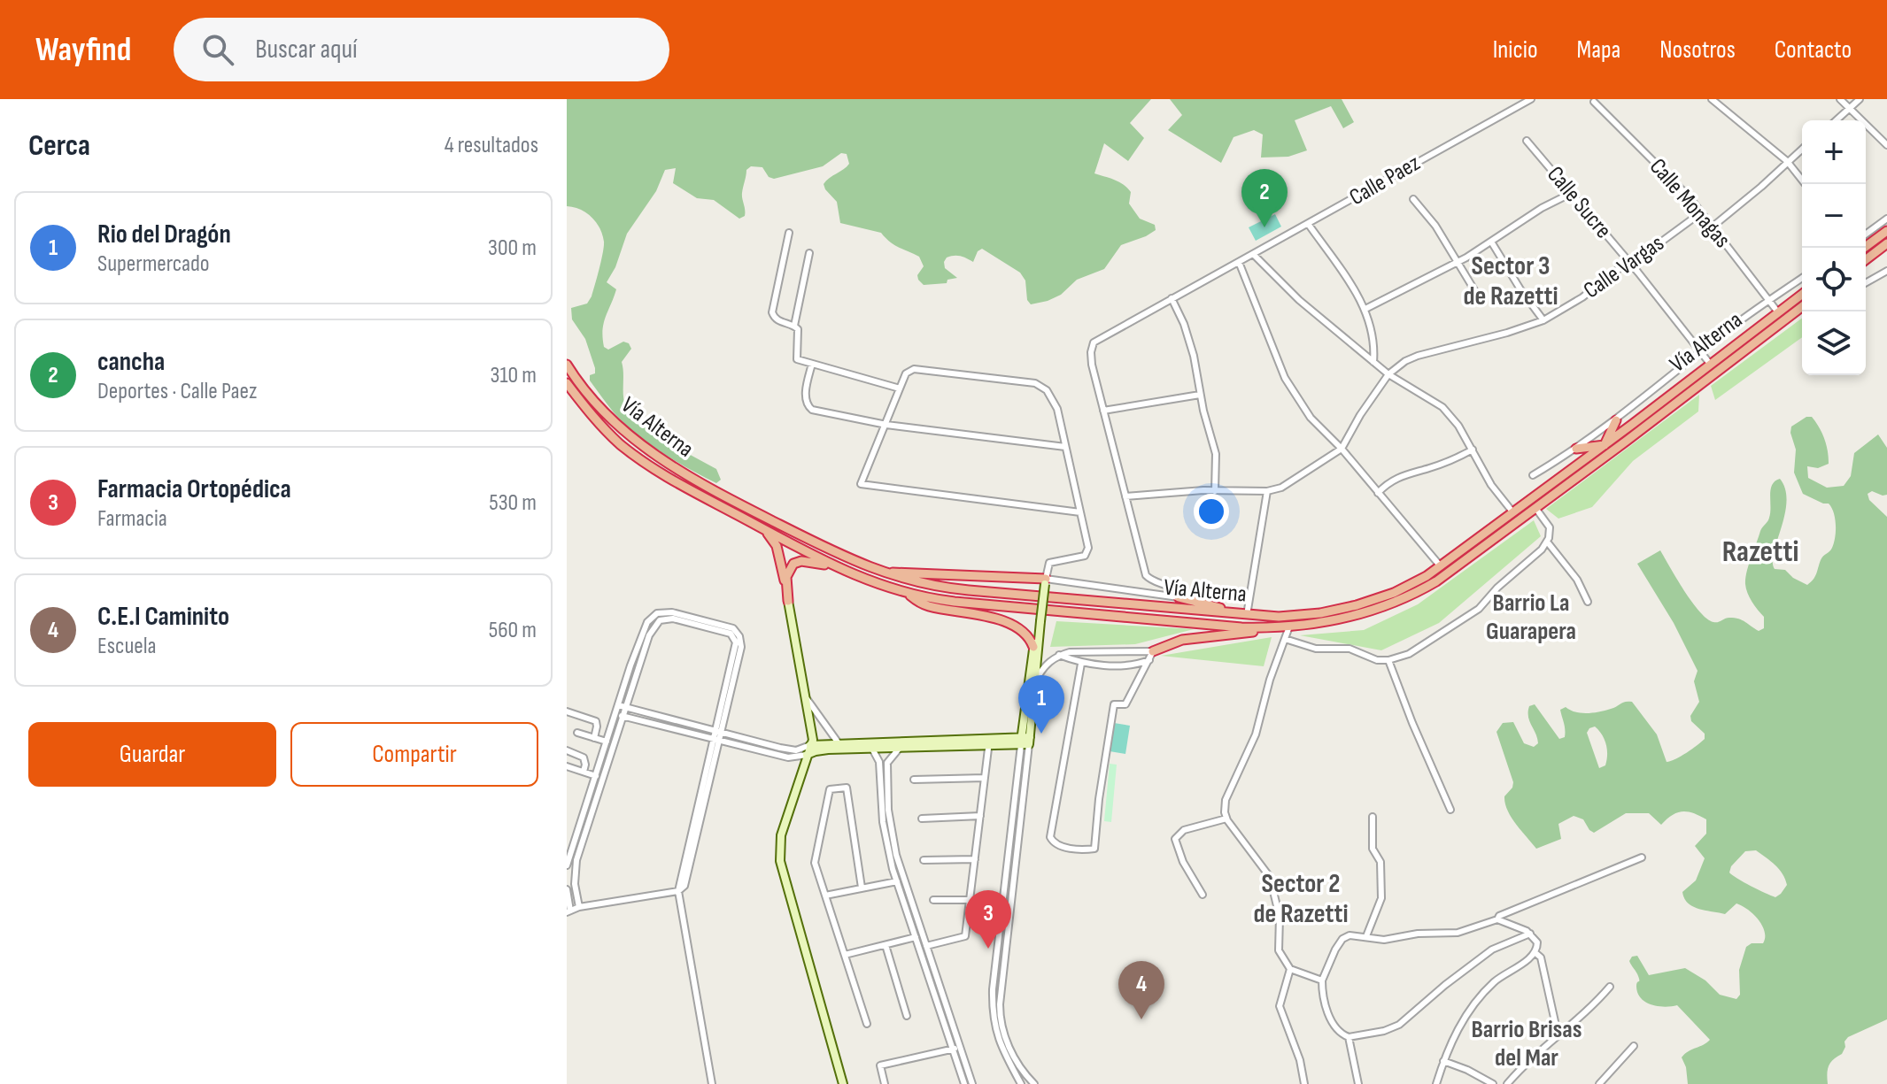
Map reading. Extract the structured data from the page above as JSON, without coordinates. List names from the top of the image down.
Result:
{
  "streets": {
    "highway": ["Vía Alterna"],
    "street": [
      "Calle Paez",
      "Calle Sucre",
      "Calle Monagas",
      "Calle Vargas"
    ]
  },
  "crossings": [
    ["Calle Sucre", "Calle Vargas"],
    ["Calle Sucre", "Vía Alterna"],
    ["Calle Monagas", "Calle Vargas"],
    ["Calle Monagas", "Vía Alterna"]
  ],
  "districts": [
    "Sector 3 de Razetti",
    "Razetti",
    "Barrio La Guarapera",
    "Sector 2 de Razetti",
    "Barrio Brisas del Mar"
  ],
  "page": {
    "header": "Wayfind",
    "search": "Buscar aquí",
    "nav": [
      "Inicio",
      "Mapa",
      "Nosotros",
      "Contacto"
    ],
    "heading": ["Cerca", "4 resultados"],
    "map_buttons": ["+", "−"],
    "pins": [
      "2",
      "1",
      "3",
      "4"
    ],
    "list": [
      {
        "mark": "1",
        "name": "Rio del Dragón",
        "note": "Supermercado",
        "value": "300 m"
      },
      {
        "mark": "2",
        "name": "cancha",
        "note": "Deportes · Calle Paez",
        "value": "310 m"
      },
      {
        "mark": "3",
        "name": "Farmacia Ortopédica",
        "note": "Farmacia",
        "value": "530 m"
      },
      {
        "mark": "4",
        "name": "C.E.I Caminito",
        "note": "Escuela",
        "value": "560 m"
      }
    ],
    "buttons": ["Guardar", "Compartir"]
  }
}
